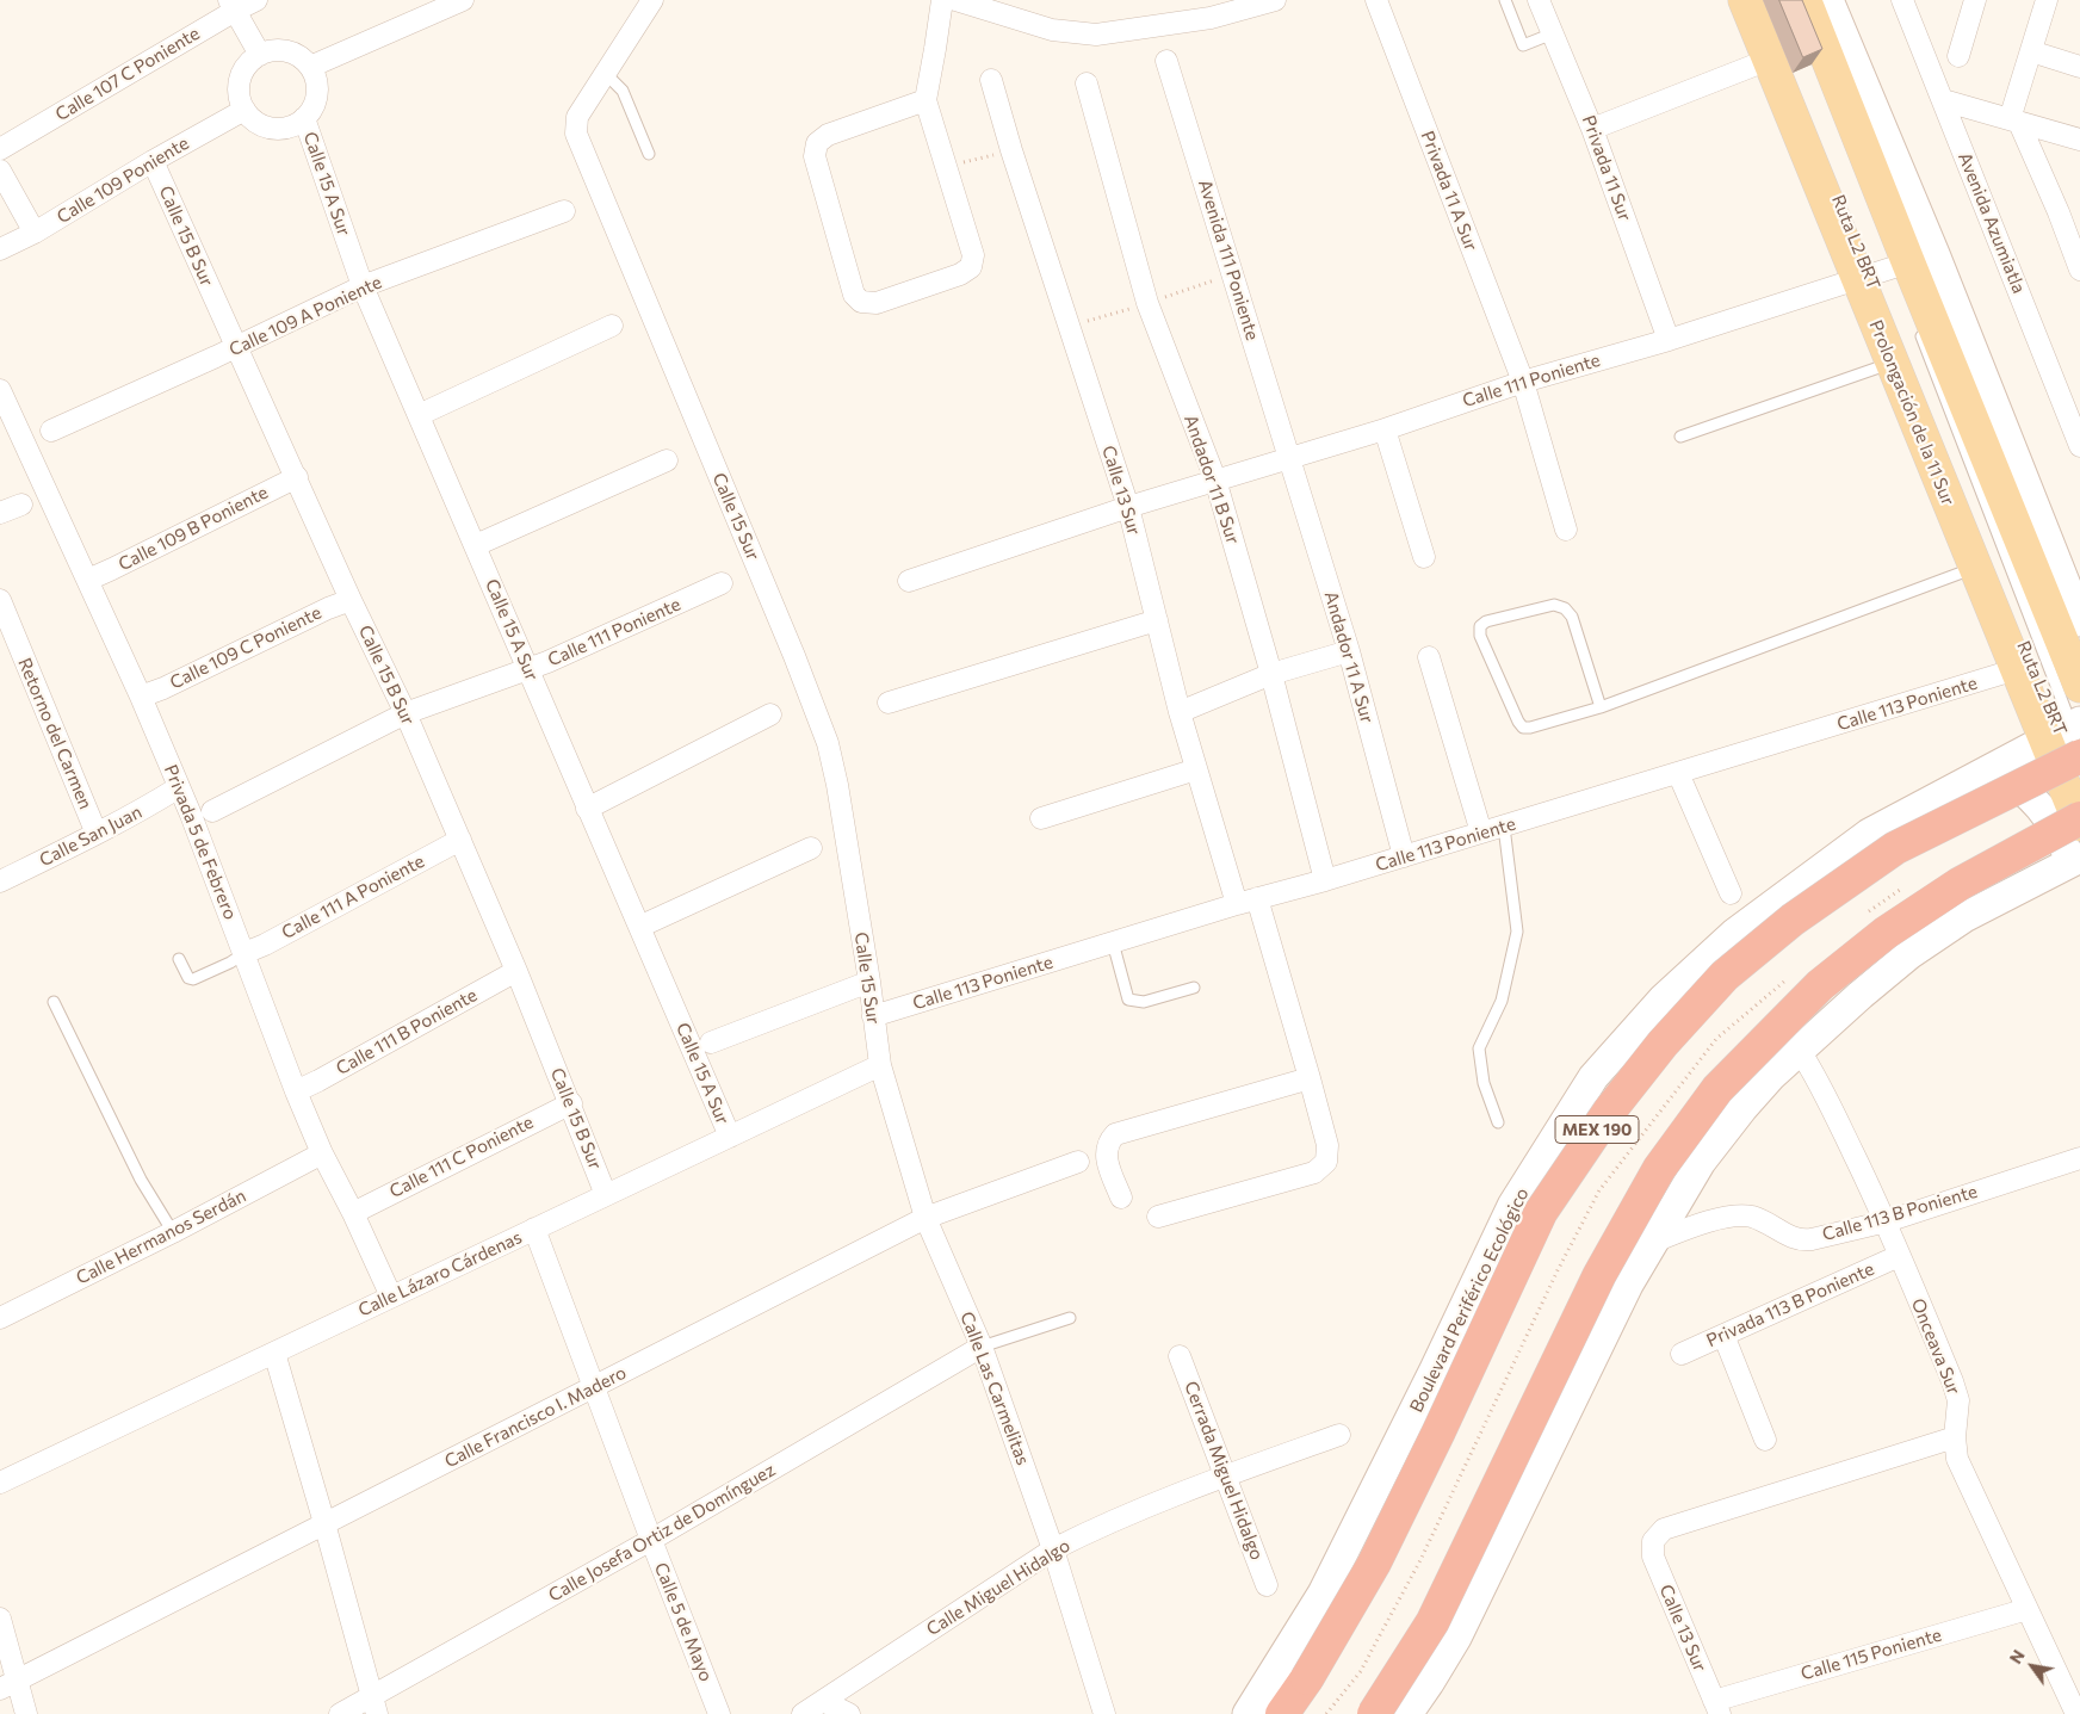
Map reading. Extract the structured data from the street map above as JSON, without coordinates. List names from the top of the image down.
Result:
{
  "streets": {
    "highway": ["MEX 190", "Boulevard Periférico Ecológico"],
    "main road": ["Prolongación de la 11 Sur"],
    "street": [
      "Calle 107 C Poniente",
      "Privada 11 Sur",
      "Calle 109 Poniente",
      "Calle 15 A Sur",
      "Privada 11 A Sur",
      "Avenida Azumiatla",
      "Calle 15 B Sur",
      "Avenida 111 Poniente",
      "Calle 109 A Poniente",
      "Calle 111 Poniente",
      "Andador 11 B Sur",
      "Calle 13 Sur",
      "Calle 15 Sur",
      "Calle 109 B Poniente",
      "Calle 109 C Poniente",
      "Andador 11 A Sur",
      "Calle 113 Poniente",
      "Retorno del Carmen",
      "Calle San Juan",
      "Privada 5 de Febrero",
      "Calle 111 A Poniente",
      "Calle 111 B Poniente",
      "Calle 111 C Poniente",
      "Calle 113 B Poniente",
      "Calle Hermanos Serdán",
      "Calle Lázaro Cárdenas",
      "Privada 113 B Poniente",
      "Onceava Sur",
      "Calle Las Carmelitas",
      "Calle Francisco I. Madero",
      "Cerrada Miguel Hidalgo",
      "Calle Josefa Ortiz de Domínguez",
      "Calle Miguel Hidalgo",
      "Calle 5 de Mayo",
      "Calle 115 Poniente"
    ],
    "lane": ["Ruta L2 BRT"]
  },
  "crossings": [
    ["Privada 11 Sur", "Calle 111 Poniente"],
    ["Calle 109 Poniente", "Calle 15 A Sur"],
    ["Calle 109 Poniente", "Calle 15 B Sur"],
    ["Calle 15 A Sur", "Calle 109 A Poniente"],
    ["Calle 15 A Sur", "Calle 111 Poniente"],
    ["Calle 15 A Sur", "Calle Lázaro Cárdenas"],
    ["Privada 11 A Sur", "Calle 111 Poniente"],
    ["Calle 15 B Sur", "Calle 109 A Poniente"],
    ["Calle 15 B Sur", "Calle 111 Poniente"],
    ["Calle 15 B Sur", "Calle 109 B Poniente"],
    ["Calle 15 B Sur", "Calle 109 C Poniente"],
    ["Calle 15 B Sur", "Calle 111 A Poniente"],
    ["Calle 15 B Sur", "Calle 111 B Poniente"],
    ["Calle 15 B Sur", "Calle 111 C Poniente"],
    ["Calle 15 B Sur", "Calle Lázaro Cárdenas"],
    ["Ruta L2 BRT", "Prolongación de la 11 Sur"],
    ["Ruta L2 BRT", "Boulevard Periférico Ecológico"],
    ["Avenida 111 Poniente", "Calle 111 Poniente"],
    ["Avenida 111 Poniente", "Andador 11 A Sur"],
    ["Calle 111 Poniente", "Prolongación de la 11 Sur"],
    ["Calle 111 Poniente", "Andador 11 B Sur"],
    ["Calle 111 Poniente", "Calle 13 Sur"],
    ["Calle 111 Poniente", "Andador 11 A Sur"],
    ["Prolongación de la 11 Sur", "Calle 113 Poniente"],
    ["Prolongación de la 11 Sur", "Boulevard Periférico Ecológico"],
    ["Andador 11 B Sur", "Calle 113 Poniente"],
    ["Calle 13 Sur", "Calle 113 Poniente"],
    ["Calle 13 Sur", "Onceava Sur"],
    ["Calle 13 Sur", "Calle 115 Poniente"],
    ["Calle 15 Sur", "Calle 113 Poniente"],
    ["Calle 15 Sur", "Calle Lázaro Cárdenas"],
    ["Calle 15 Sur", "Calle Las Carmelitas"],
    ["Calle 109 B Poniente", "Privada 5 de Febrero"],
    ["Calle 109 C Poniente", "Privada 5 de Febrero"],
    ["Andador 11 A Sur", "Calle 113 Poniente"],
    ["Retorno del Carmen", "Calle San Juan"],
    ["Calle San Juan", "Privada 5 de Febrero"],
    ["Privada 5 de Febrero", "Calle 111 A Poniente"],
    ["Privada 5 de Febrero", "Calle 111 B Poniente"],
    ["Privada 5 de Febrero", "Calle 111 C Poniente"],
    ["Privada 5 de Febrero", "Calle Hermanos Serdán"],
    ["Privada 5 de Febrero", "Calle Lázaro Cárdenas"],
    ["Calle 113 B Poniente", "Onceava Sur"],
    ["Calle Lázaro Cárdenas", "Calle Las Carmelitas"],
    ["Calle Lázaro Cárdenas", "Calle 5 de Mayo"],
    ["Privada 113 B Poniente", "Onceava Sur"],
    ["Onceava Sur", "Calle 115 Poniente"],
    ["Calle Las Carmelitas", "Calle Francisco I. Madero"],
    ["Calle Las Carmelitas", "Calle Josefa Ortiz de Domínguez"],
    ["Calle Las Carmelitas", "Calle Miguel Hidalgo"],
    ["Calle Francisco I. Madero", "Calle 5 de Mayo"],
    ["Cerrada Miguel Hidalgo", "Calle Miguel Hidalgo"],
    ["Calle Josefa Ortiz de Domínguez", "Calle 5 de Mayo"]
  ],
  "north": "top left"
}
